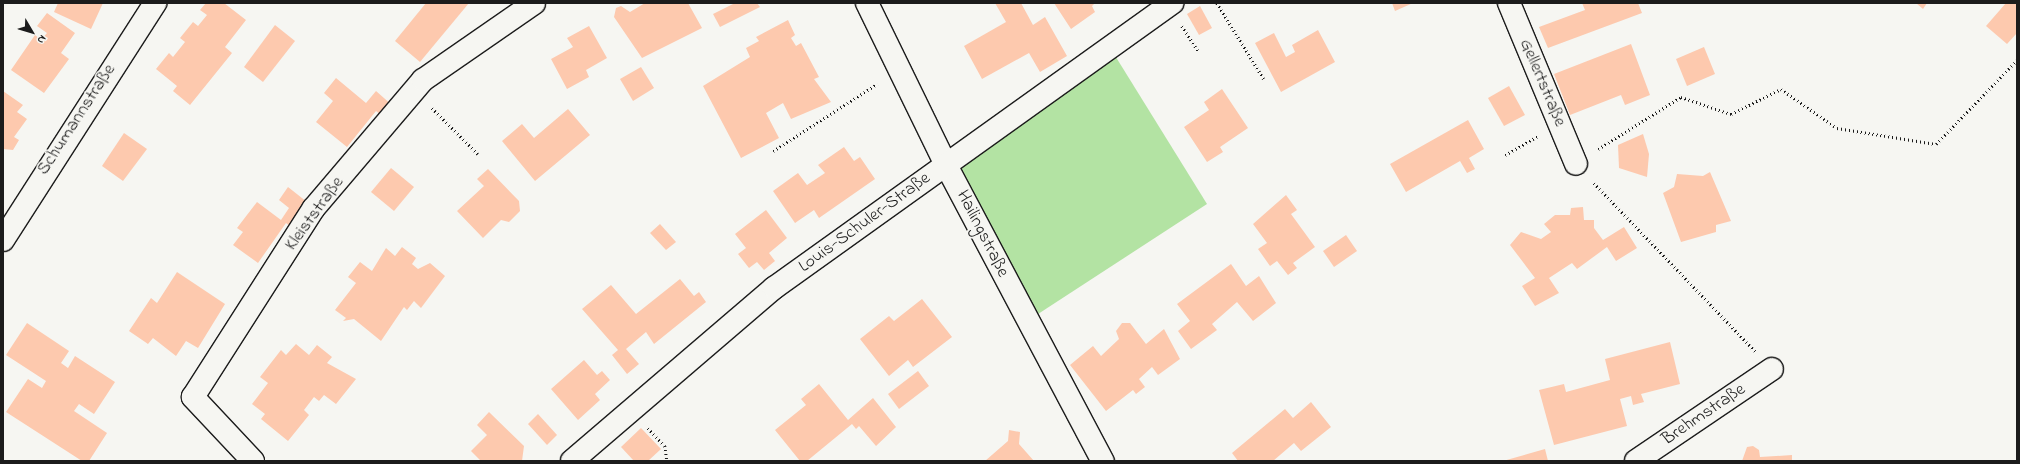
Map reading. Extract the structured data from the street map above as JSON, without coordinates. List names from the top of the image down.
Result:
{
  "streets": {
    "street": [
      "Gellertstraße",
      "Schumannstraße",
      "Kleiststraße",
      "Louis-Schuler-Straße",
      "Hailingstraße",
      "Brehmstraße"
    ]
  },
  "crossings": [
    ["Louis-Schuler-Straße", "Hailingstraße"]
  ],
  "north": "bottom right"
}
